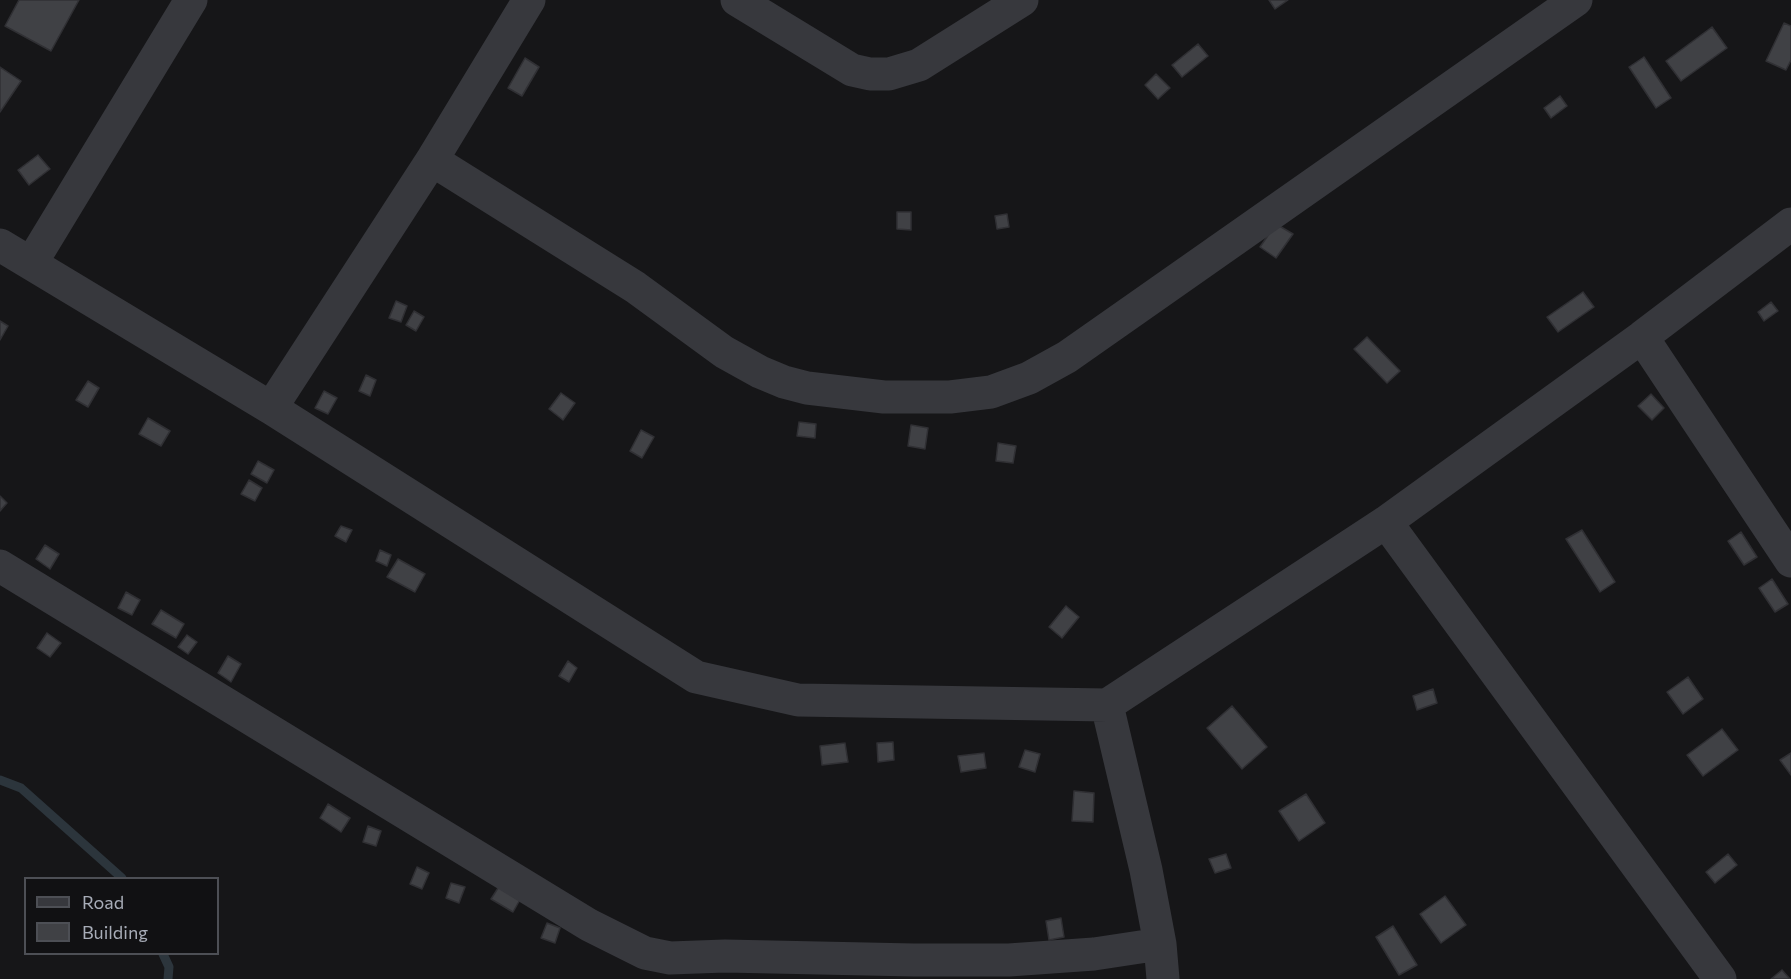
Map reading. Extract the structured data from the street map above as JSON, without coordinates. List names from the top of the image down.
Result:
{
  "legend": ["Road", "Building"]
}
